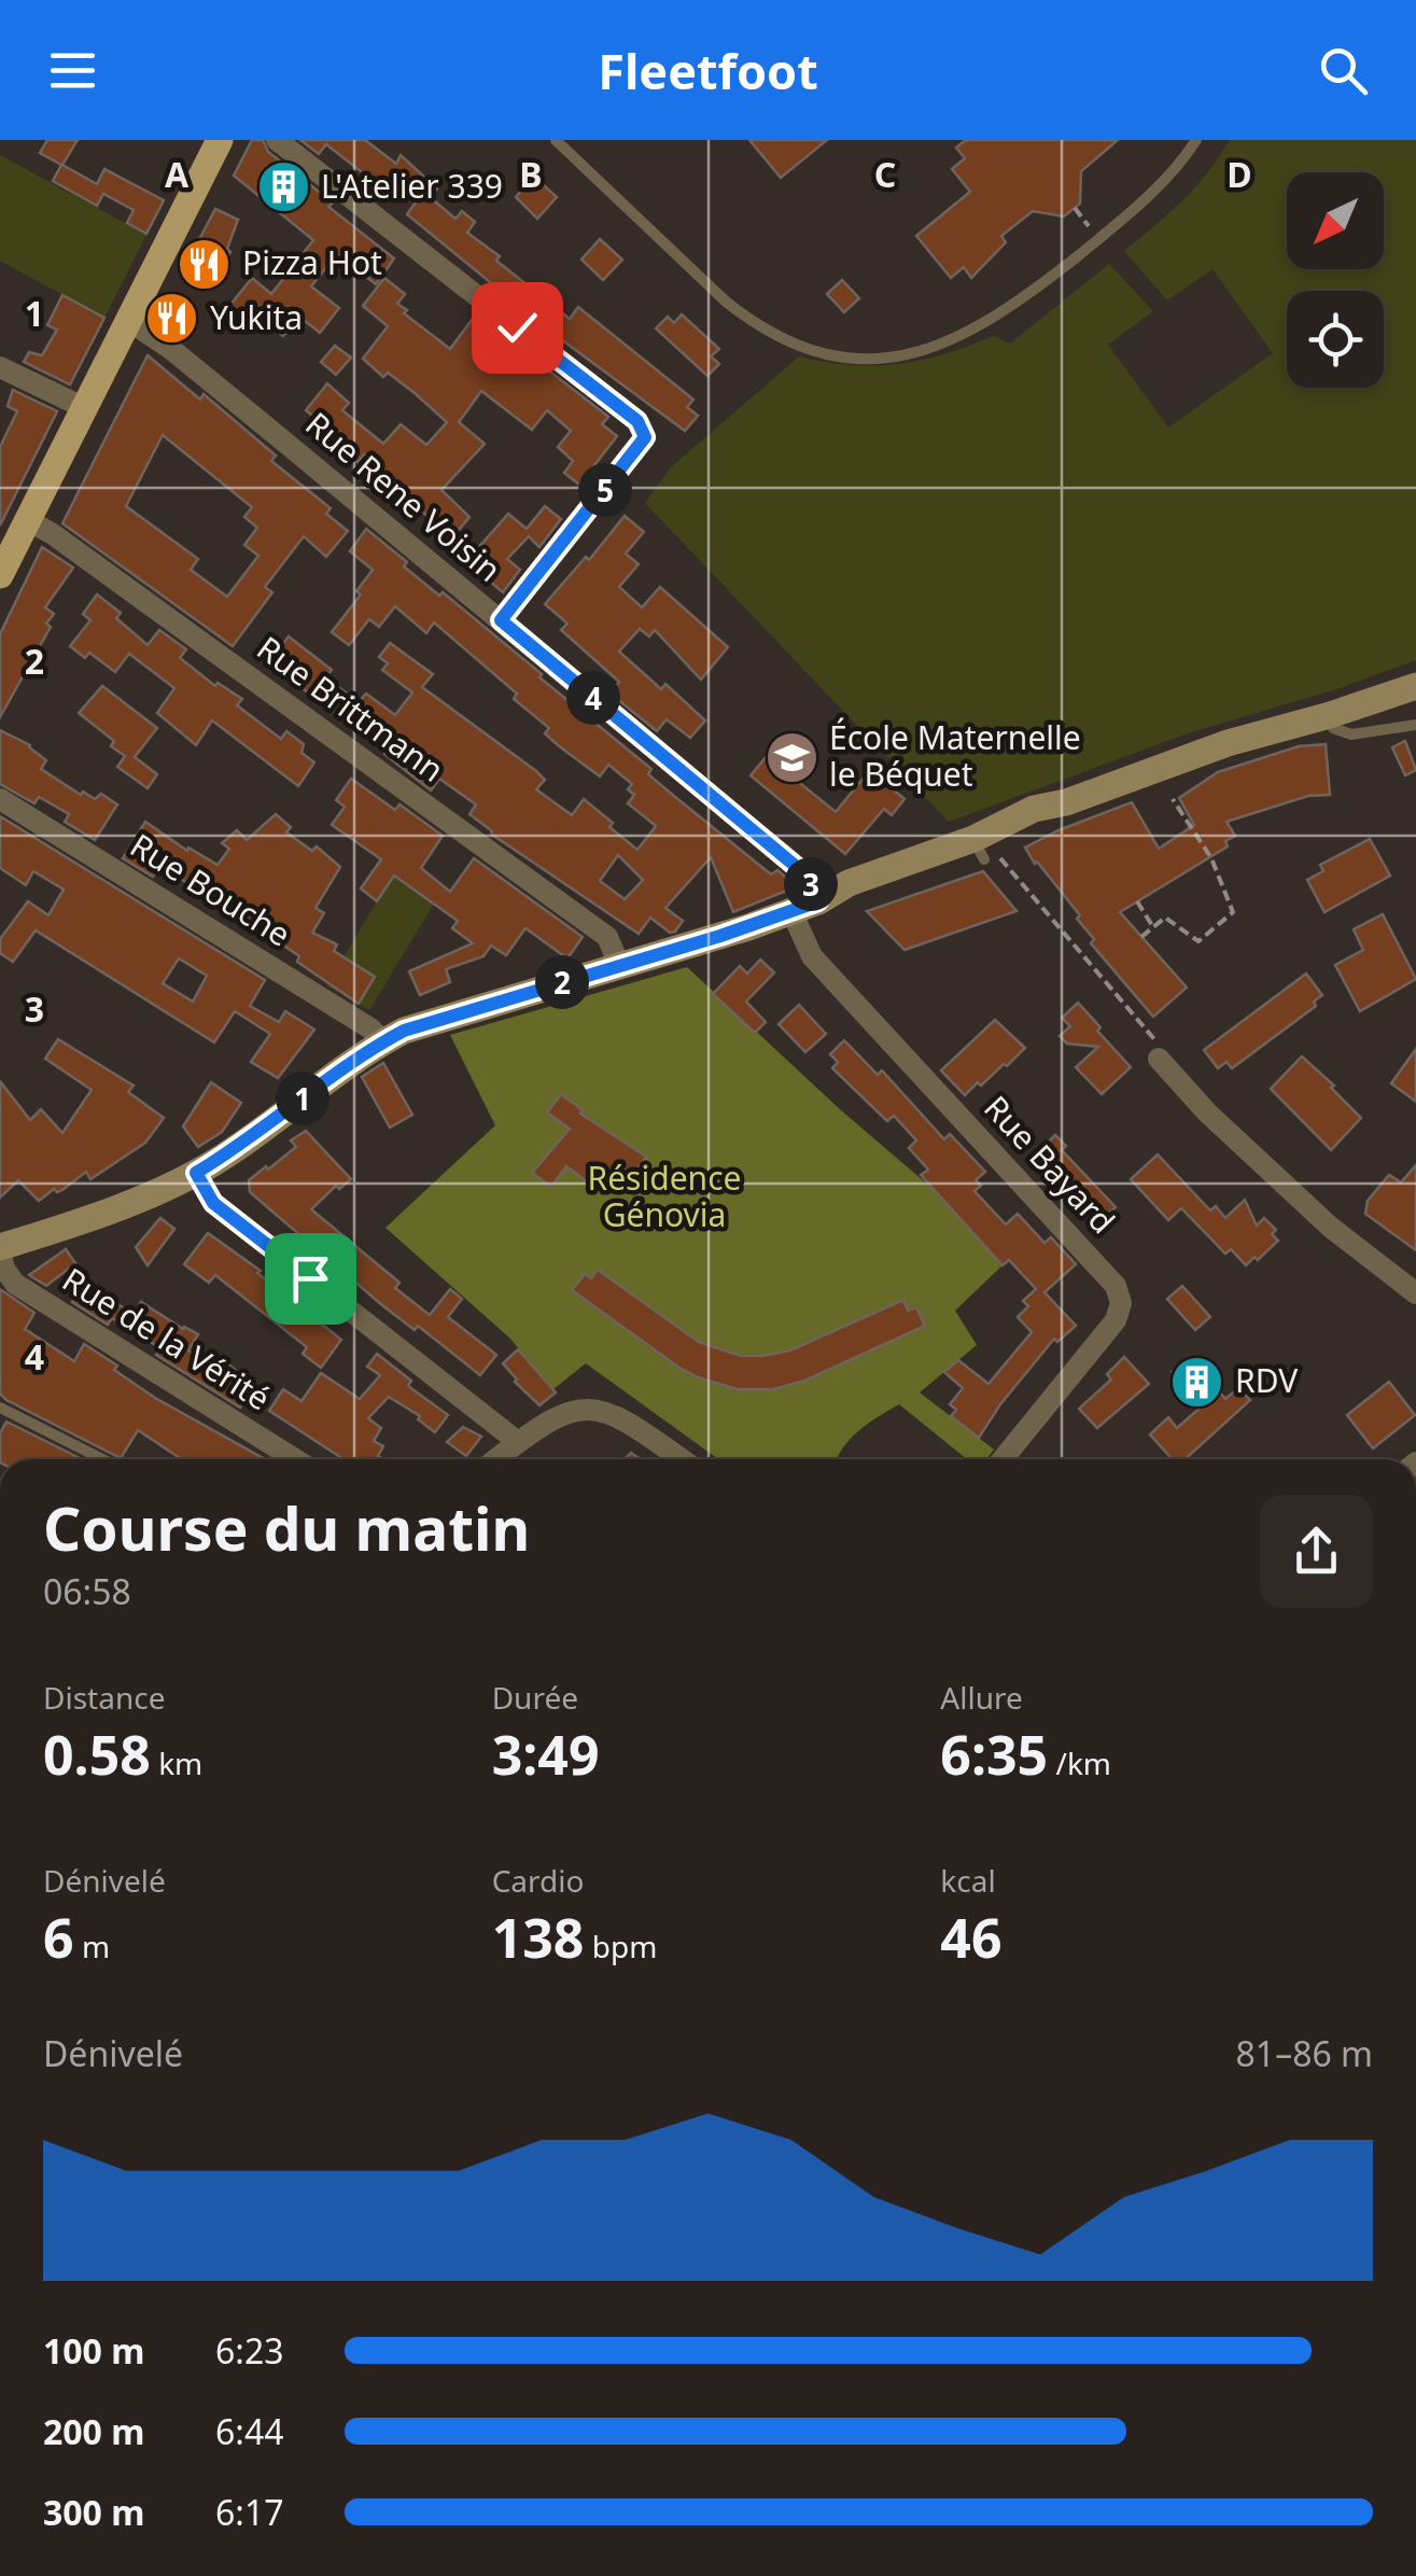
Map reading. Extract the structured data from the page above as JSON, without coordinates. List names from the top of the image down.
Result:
{
  "streets": {
    "street": [
      "Rue Rene Voisin",
      "Rue Brittmann",
      "Rue Bouche",
      "Rue Bayard",
      "Rue de la Vérité"
    ]
  },
  "parks": ["Résidence Génovia"],
  "places": {
    "building": ["L'Atelier 339", "RDV"],
    "restaurant": ["Pizza Hot", "Yukita"],
    "school or university": ["École Maternelle le Béquet"]
  },
  "north": "bottom left",
  "page": {
    "header": "Fleetfoot",
    "pins": [
      "5",
      "4",
      "3",
      "2",
      "1"
    ],
    "heading": ["Course du matin", "06:58"],
    "stats": [
      ["Distance", "0.58 km"],
      ["Durée", "3:49"],
      ["Allure", "6:35 /km"],
      ["Dénivelé", "6 m"],
      ["Cardio", "138 bpm"],
      ["kcal", "46"]
    ],
    "chart": ["Dénivelé", "81–86 m"],
    "list": [
      {
        "name": "100 m",
        "note": "6:23"
      },
      {
        "name": "200 m",
        "note": "6:44"
      },
      {
        "name": "300 m",
        "note": "6:17"
      }
    ]
  },
  "grid": {
    "columns": [
      "A",
      "B",
      "C",
      "D"
    ],
    "rows": [
      "1",
      "2",
      "3",
      "4"
    ]
  }
}
